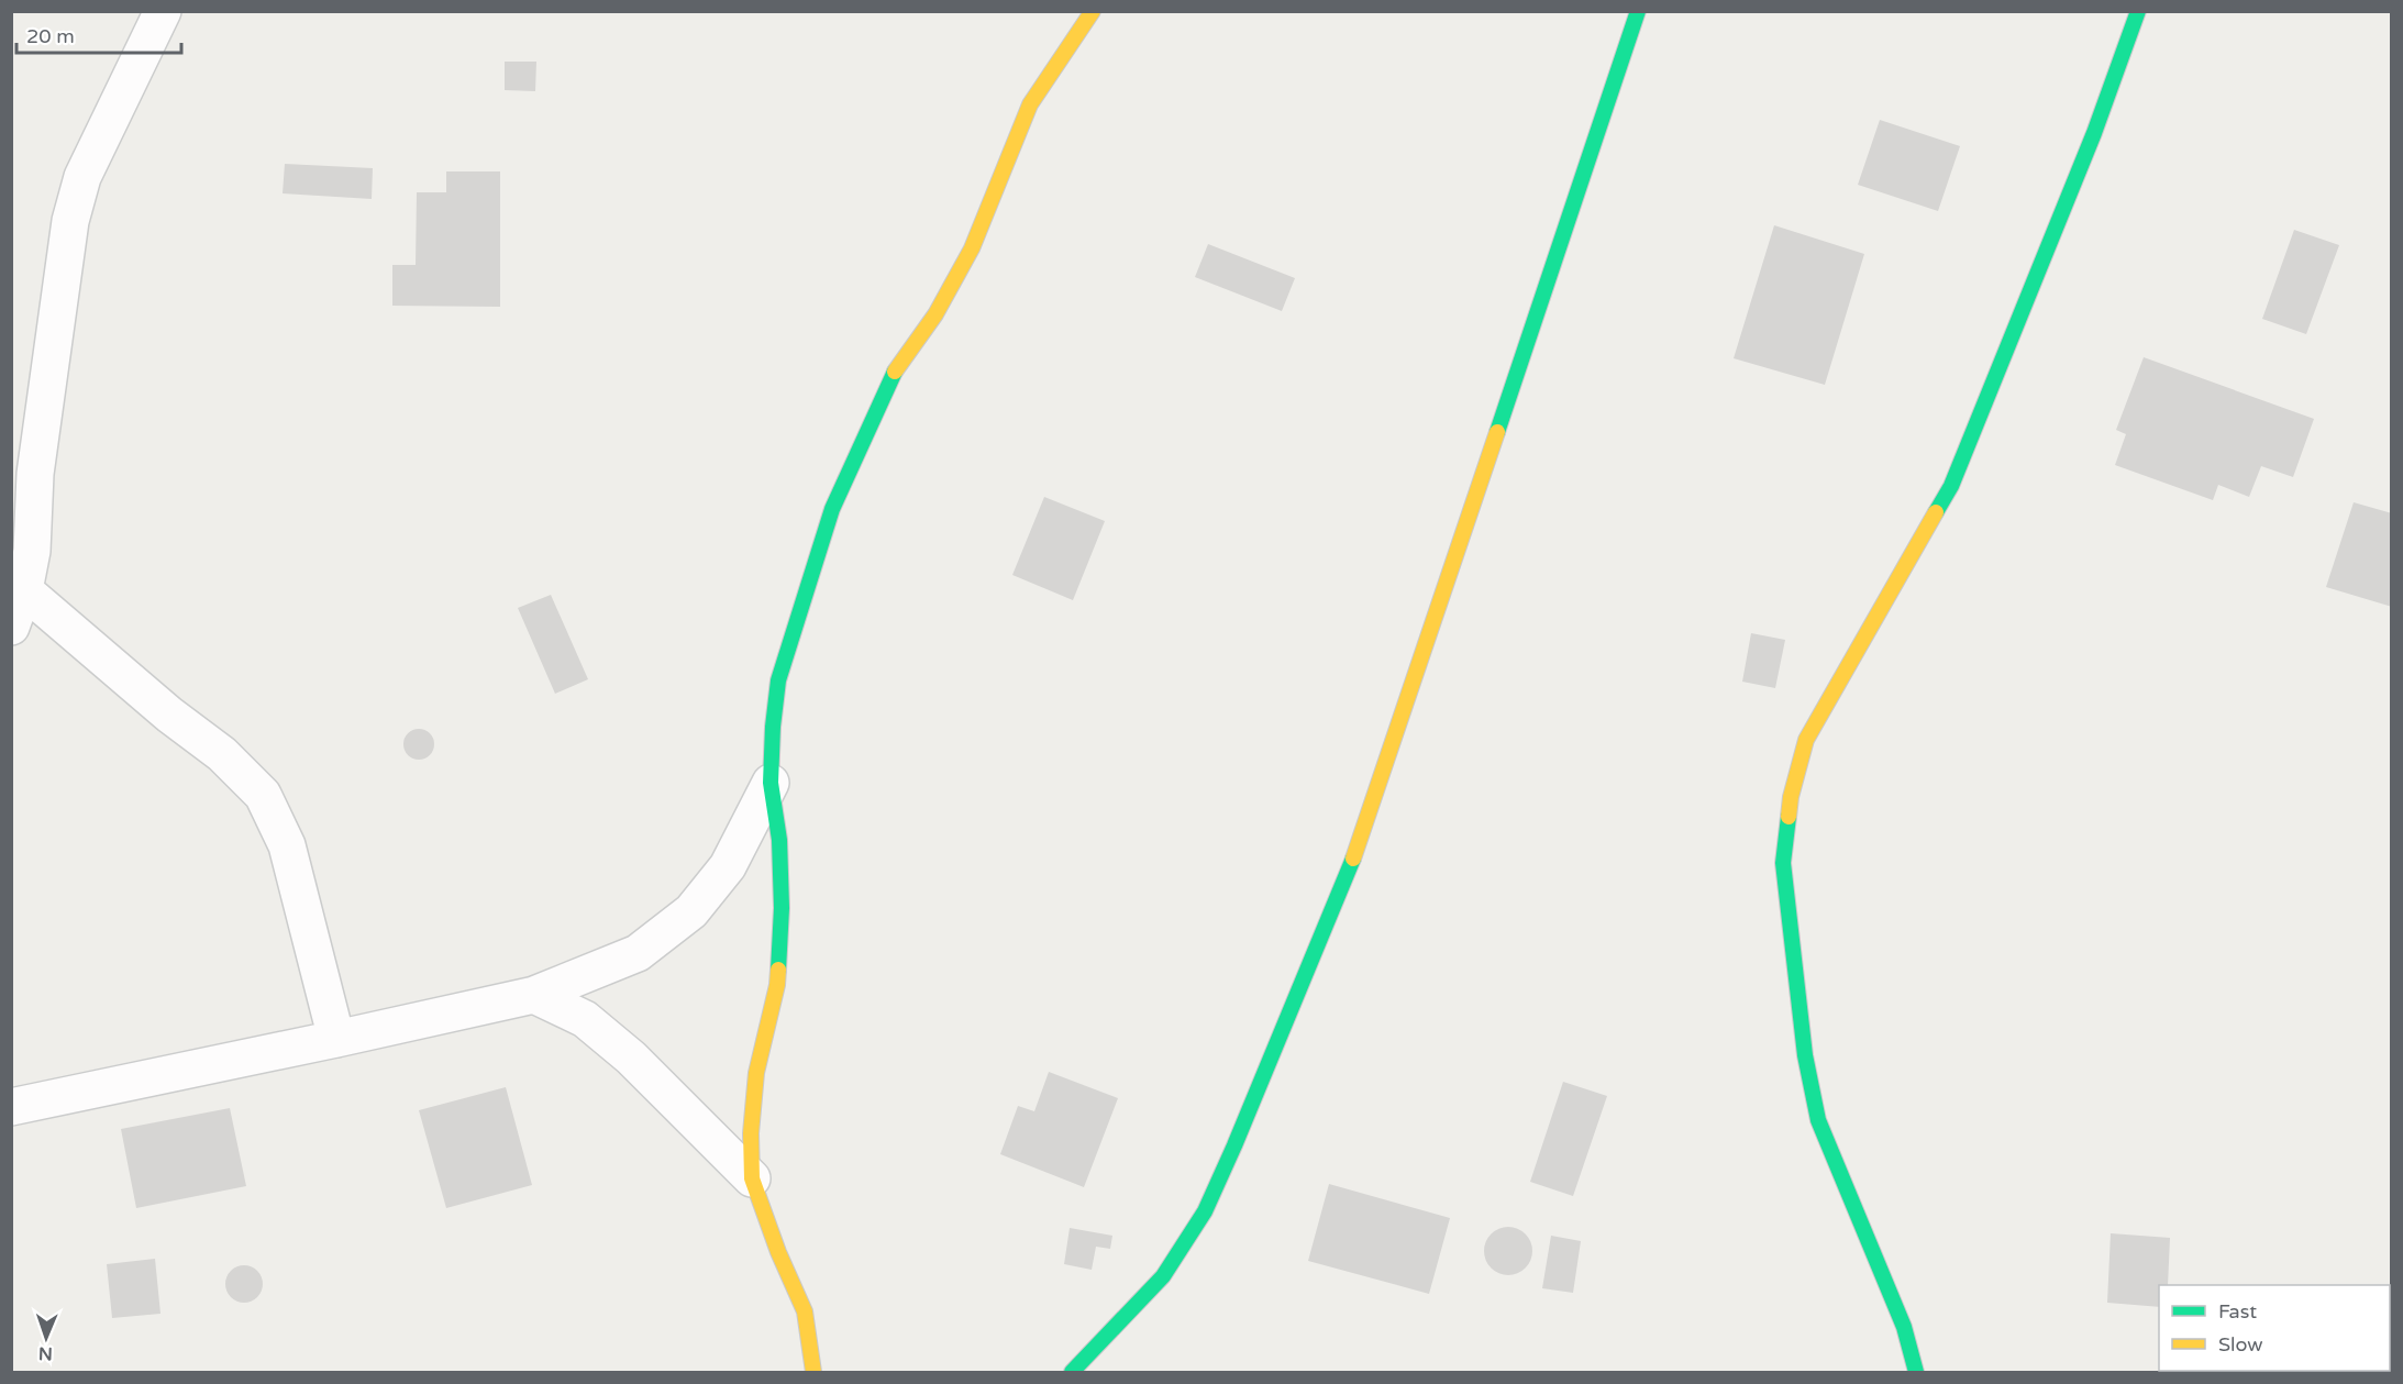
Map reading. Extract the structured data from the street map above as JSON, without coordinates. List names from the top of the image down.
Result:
{
  "legend": ["Fast", "Slow"],
  "scale_bar": "20 m",
  "north": "bottom"
}
